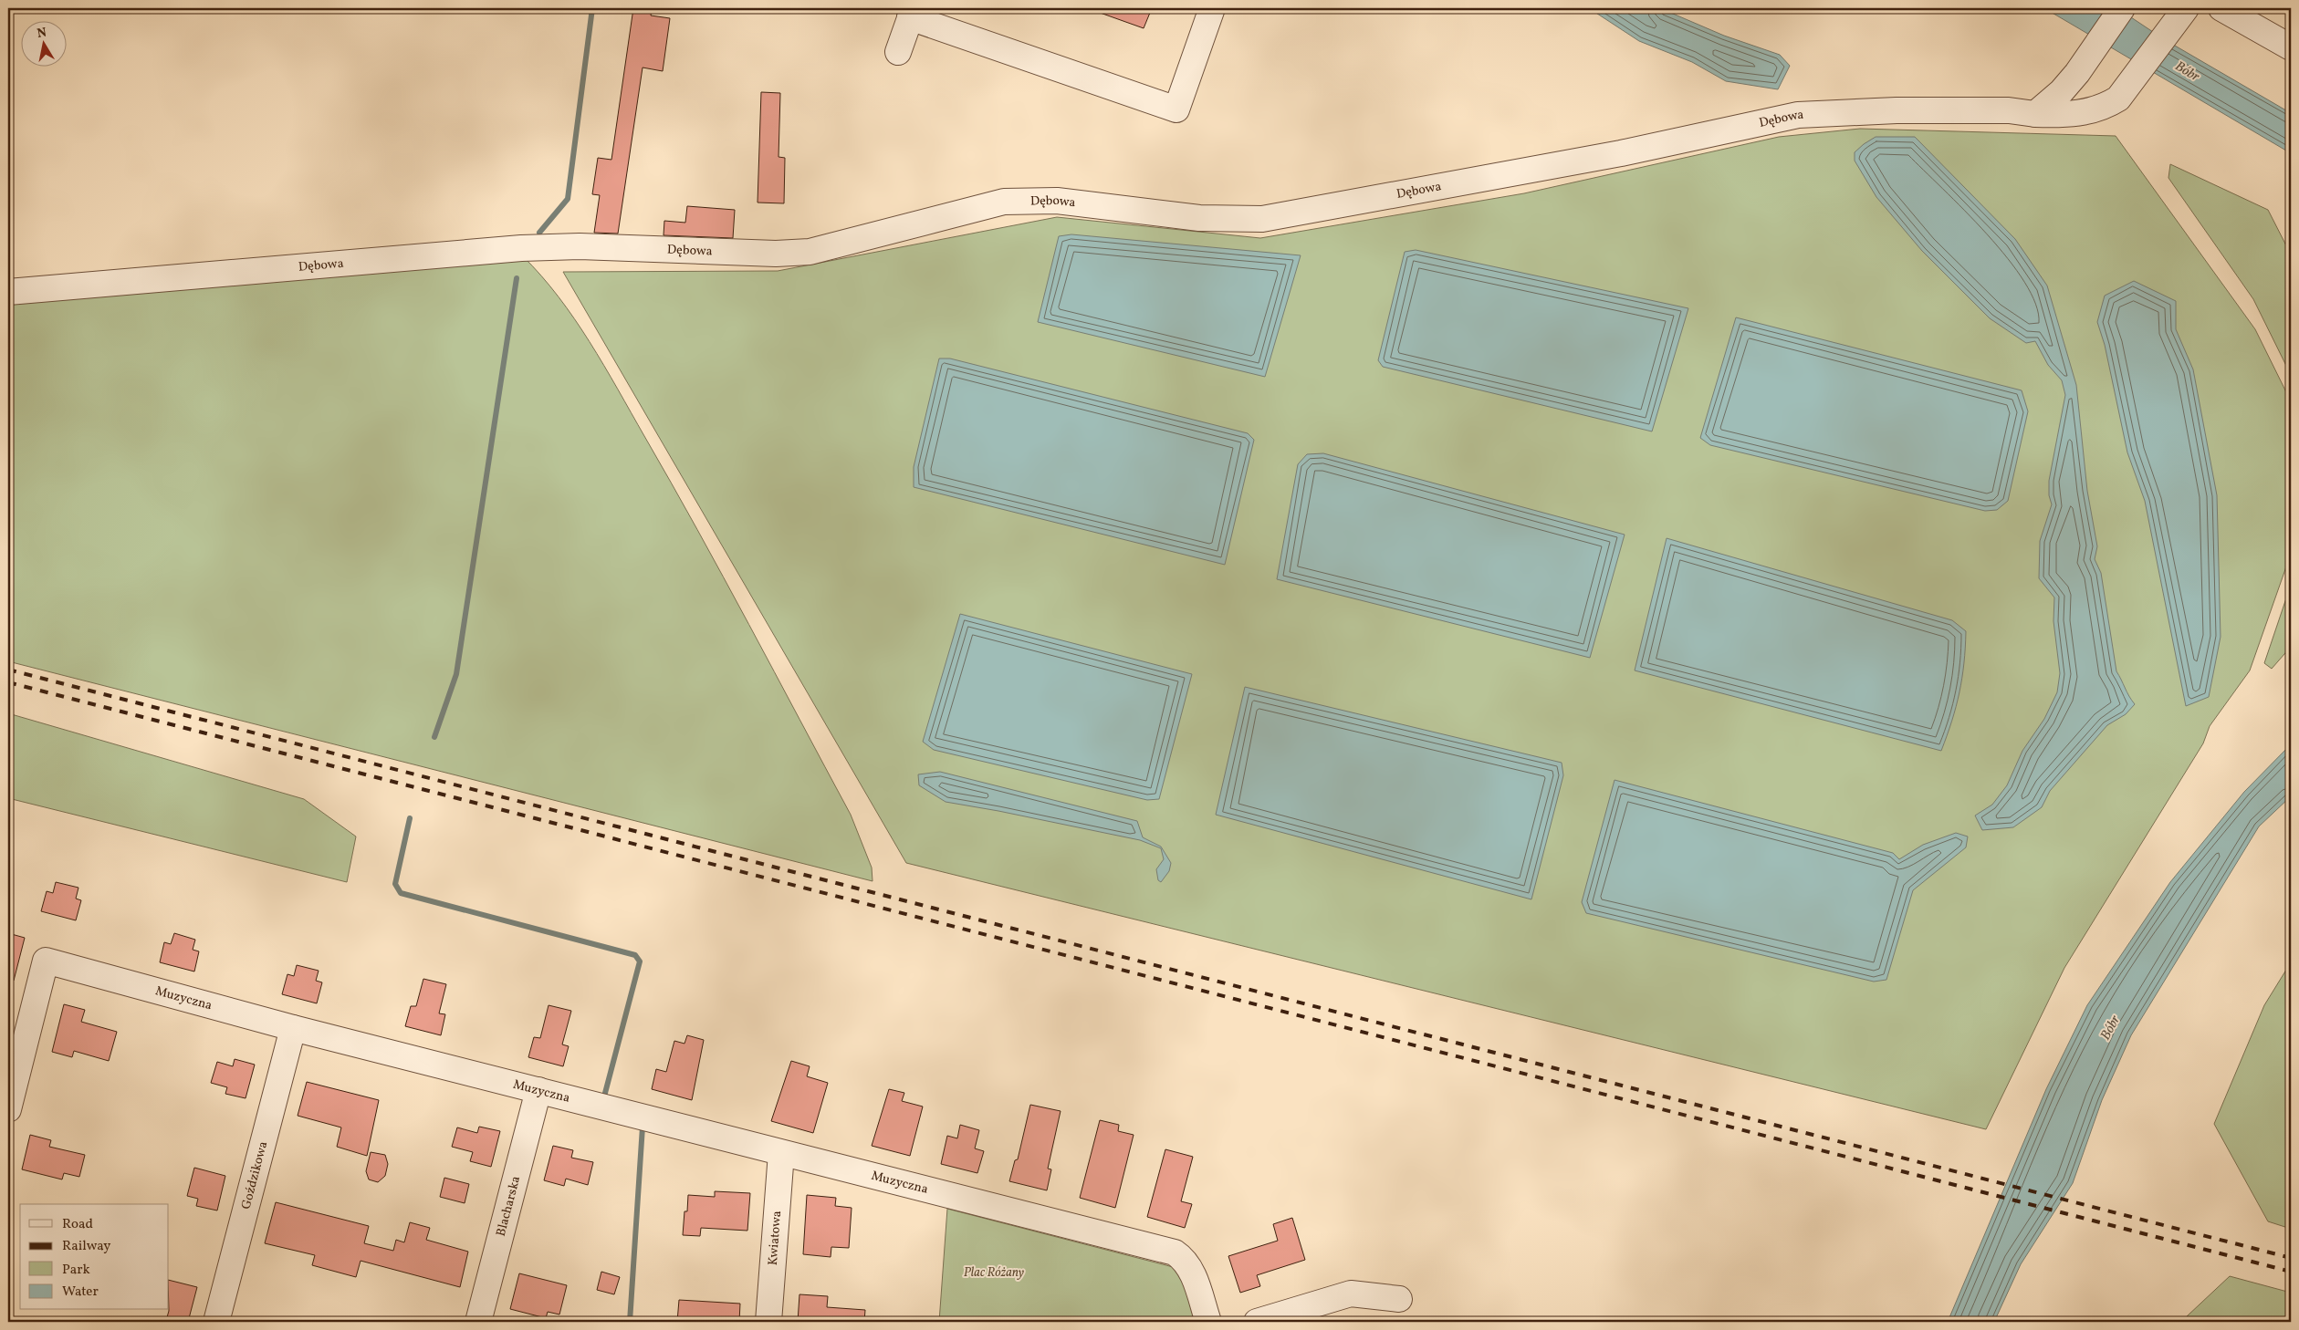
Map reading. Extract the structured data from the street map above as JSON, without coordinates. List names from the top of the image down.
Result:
{
  "streets": {
    "street": [
      "Dębowa",
      "Muzyczna",
      "Goździkowa",
      "Blacharska",
      "Kwiatowa"
    ]
  },
  "crossings": [
    ["Muzyczna", "Goździkowa"],
    ["Muzyczna", "Blacharska"],
    ["Muzyczna", "Kwiatowa"]
  ],
  "water": ["Bóbr"],
  "parks": ["Plac Różany"],
  "legend": [
    "Road",
    "Railway",
    "Park",
    "Water"
  ],
  "north": "top"
}
